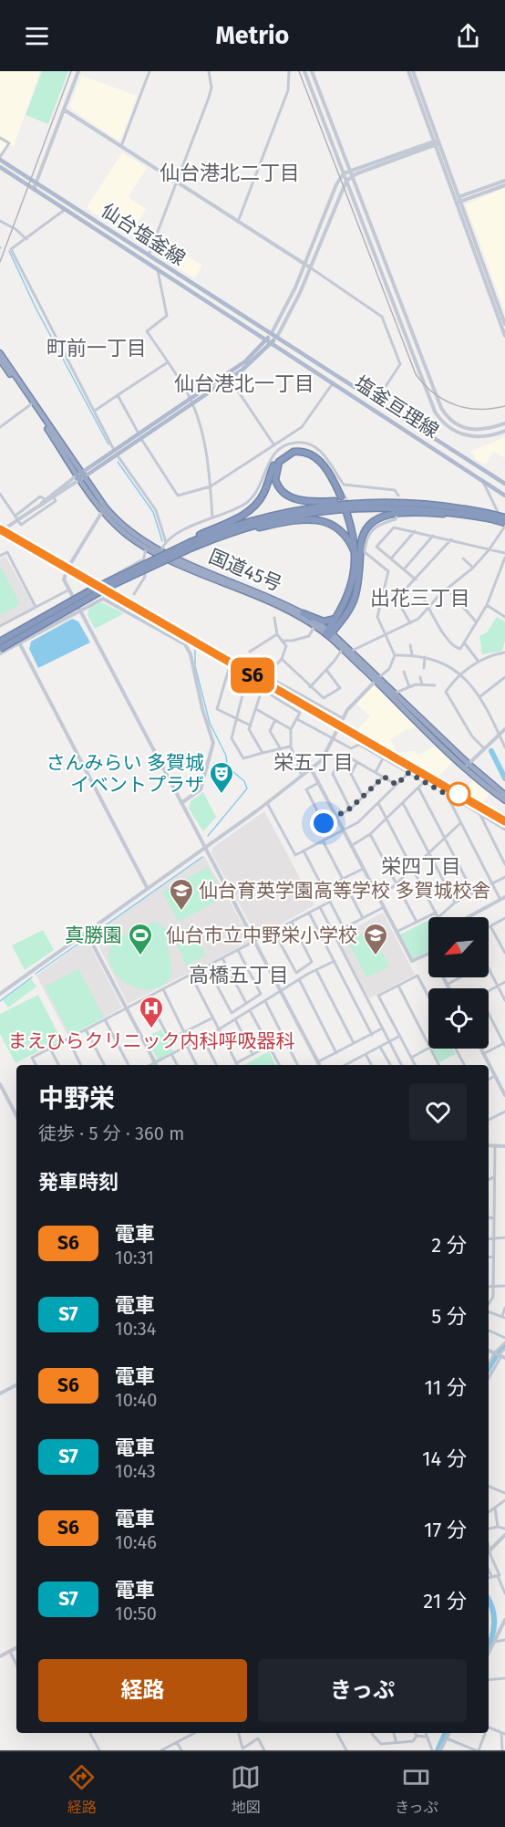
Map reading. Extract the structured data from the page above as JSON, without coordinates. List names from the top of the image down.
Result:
{
  "streets": {
    "highway": ["国道45号"],
    "main road": ["仙台塩釜線", "塩釜亘理線"]
  },
  "crossings": [
    ["仙台塩釜線", "塩釜亘理線"]
  ],
  "districts": [
    "仙台港北二丁目",
    "町前一丁目",
    "仙台港北一丁目",
    "出花三丁目",
    "栄五丁目",
    "栄四丁目",
    "高橋五丁目"
  ],
  "places": {
    "theatre": ["さんみらい 多賀城 イベントプラザ"],
    "school or university": ["仙台育英学園高等学校 多賀城校舎", "仙台市立中野栄小学校"],
    "sports": ["真勝園"],
    "hospital": ["まえひらクリニック内科呼吸器科"]
  },
  "north": "bottom left",
  "page": {
    "header": "Metrio",
    "on_map": "S6",
    "heading": [
      ["中野栄", "徒歩 · 5 分 · 360 m"],
      "発車時刻"
    ],
    "list": [
      {
        "mark": "S6",
        "name": "電車",
        "note": "10:31",
        "value": "2 分"
      },
      {
        "mark": "S7",
        "name": "電車",
        "note": "10:34",
        "value": "5 分"
      },
      {
        "mark": "S6",
        "name": "電車",
        "note": "10:40",
        "value": "11 分"
      },
      {
        "mark": "S7",
        "name": "電車",
        "note": "10:43",
        "value": "14 分"
      },
      {
        "mark": "S6",
        "name": "電車",
        "note": "10:46",
        "value": "17 分"
      },
      {
        "mark": "S7",
        "name": "電車",
        "note": "10:50",
        "value": "21 分"
      }
    ],
    "buttons": ["経路", "きっぷ"],
    "tabs": ["経路", "地図", "きっぷ"]
  }
}
